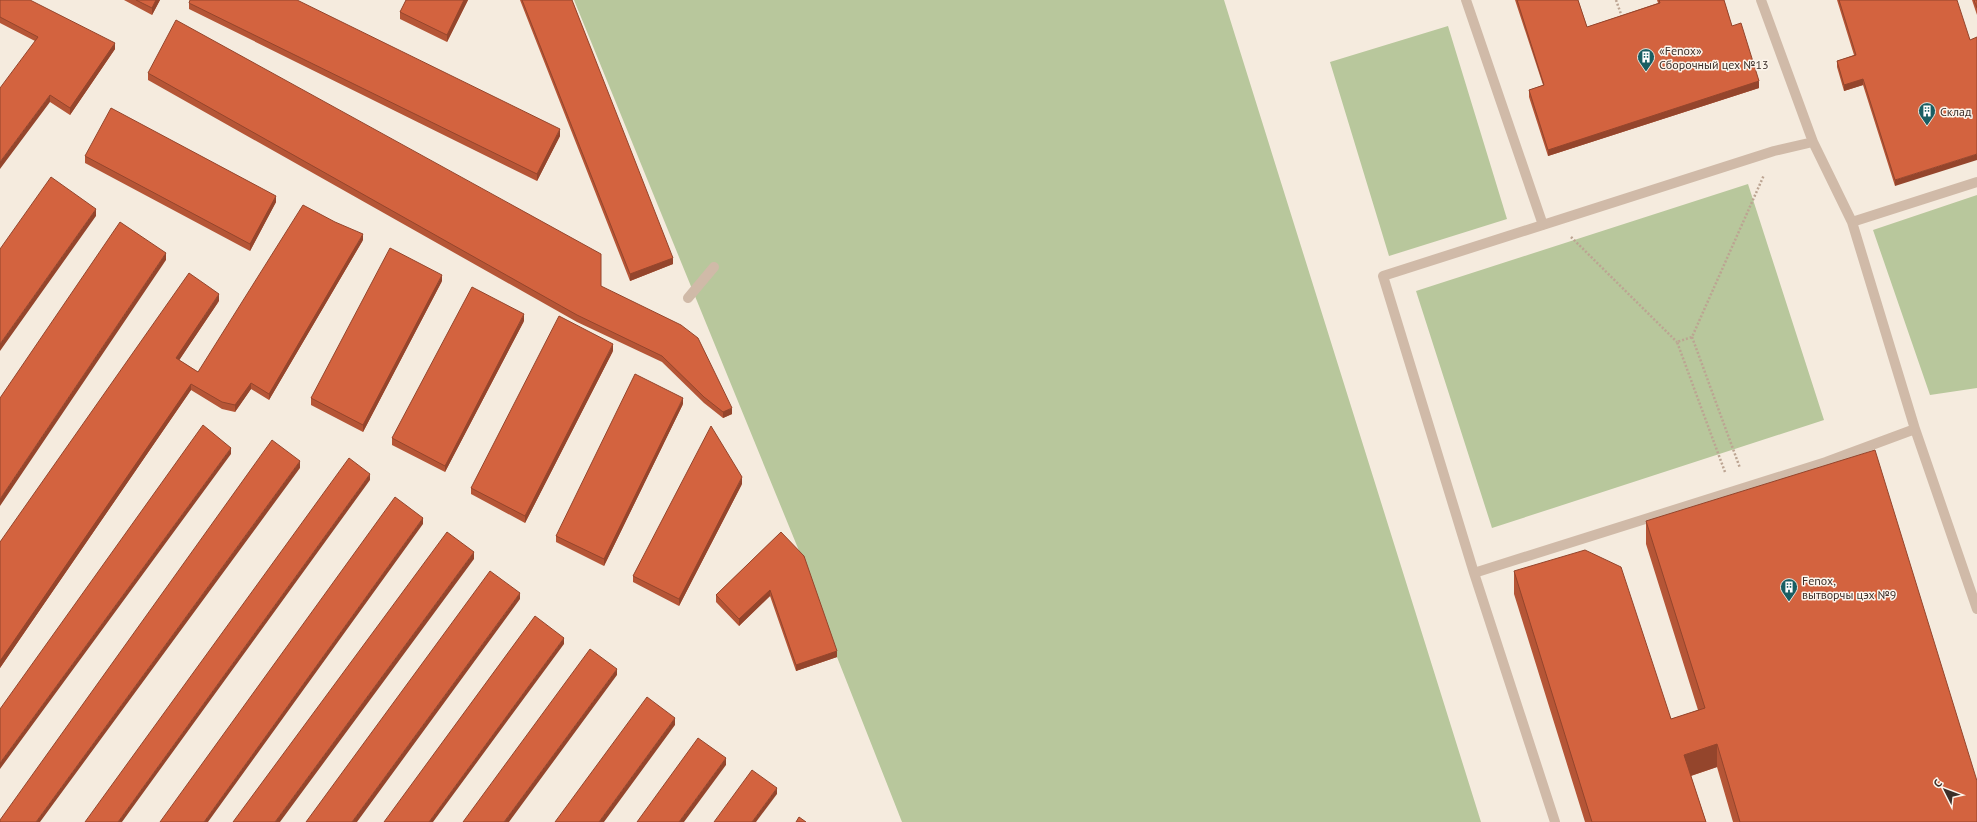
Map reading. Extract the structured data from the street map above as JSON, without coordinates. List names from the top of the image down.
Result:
{
  "places": {
    "building": ["«Fenox» Сборочный цех №13", "Склад", "Fenox, вытворчы цэх №9"]
  },
  "north": "top left"
}
